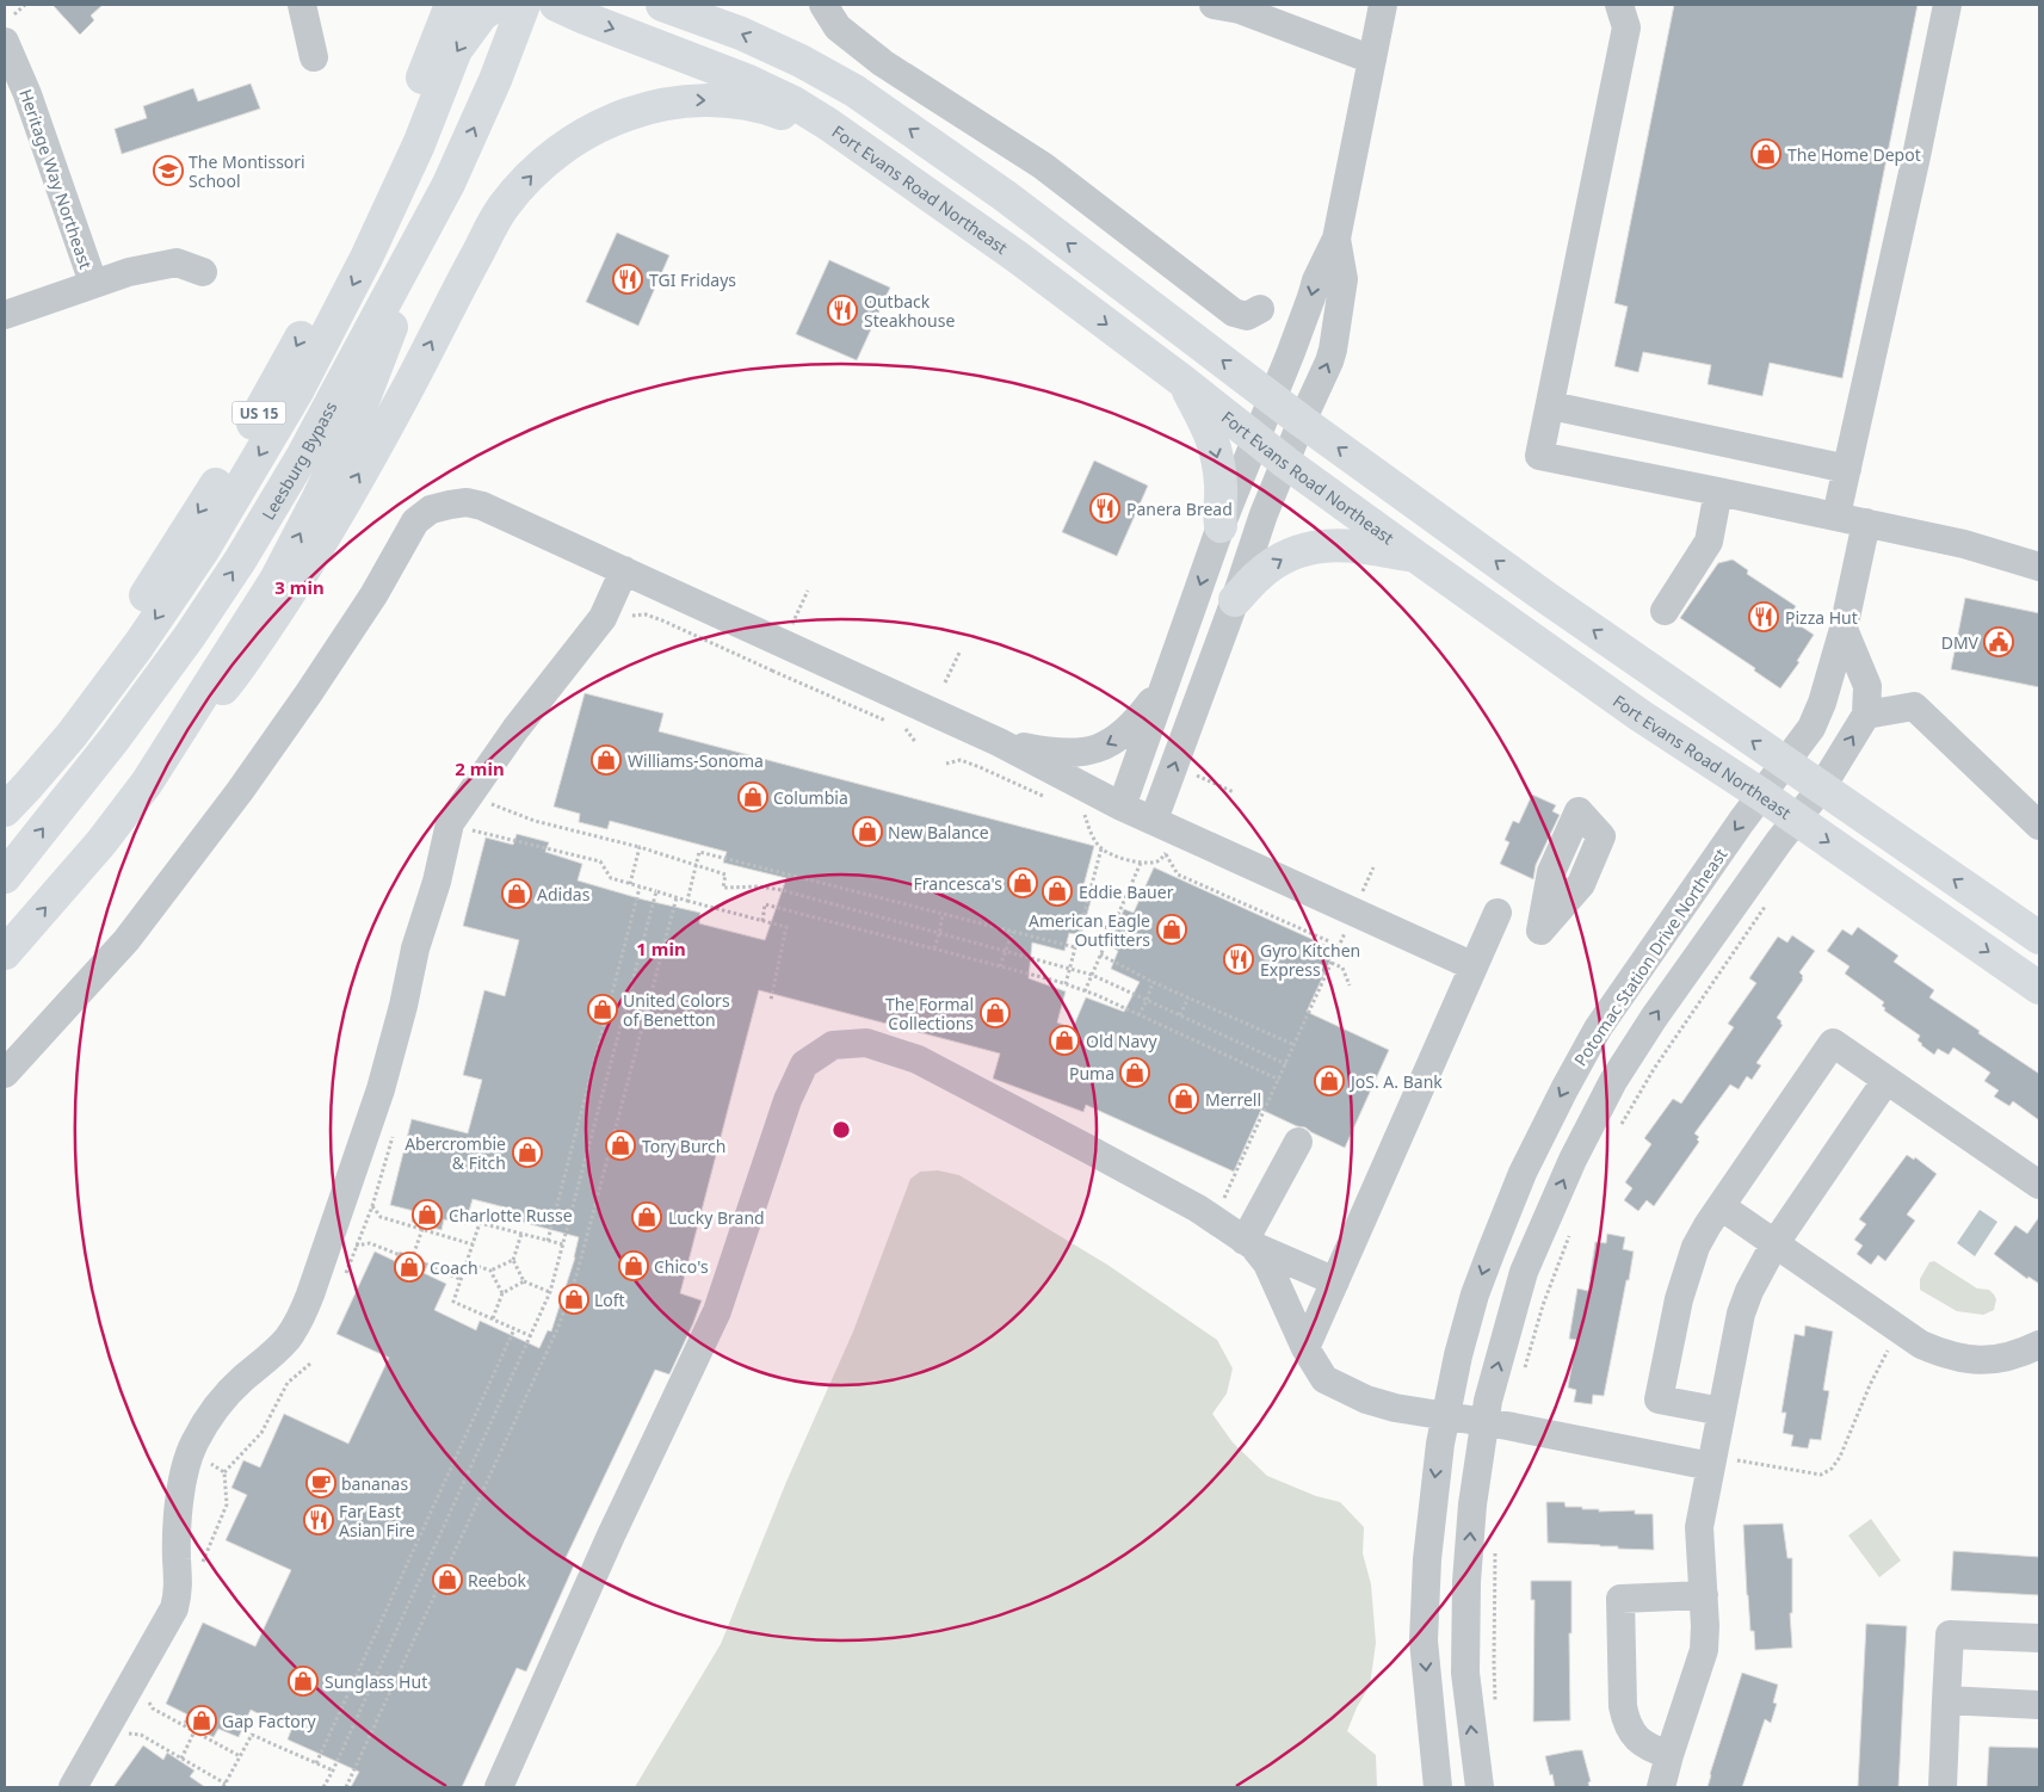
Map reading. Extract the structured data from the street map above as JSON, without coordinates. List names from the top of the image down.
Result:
{
  "streets": {
    "main road": ["Fort Evans Road Northeast", "US 15", "Leesburg Bypass"],
    "street": ["Heritage Way Northeast", "Potomac Station Drive Northeast"]
  },
  "crossings": [
    ["Fort Evans Road Northeast", "Potomac Station Drive Northeast"]
  ],
  "places": {
    "shop": [
      "The Home Depot",
      "Williams-Sonoma",
      "Columbia",
      "New Balance",
      "Francesca's",
      "Eddie Bauer",
      "Adidas",
      "American Eagle Outfitters",
      "United Colors of Benetton",
      "The Formal Collections",
      "Old Navy",
      "Puma",
      "JoS. A. Bank",
      "Merrell",
      "Tory Burch",
      "Abercrombie & Fitch",
      "Charlotte Russe",
      "Lucky Brand",
      "Chico's",
      "Coach",
      "Loft",
      "Reebok",
      "Sunglass Hut",
      "Gap Factory"
    ],
    "school or university": ["The Montissori School"],
    "restaurant": [
      "TGI Fridays",
      "Outback Steakhouse",
      "Panera Bread",
      "Pizza Hut",
      "Gyro Kitchen Express",
      "Far East Asian Fire"
    ],
    "public building": ["DMV"],
    "cafe": ["bananas"]
  },
  "rings": ["3 min", "2 min", "1 min"]
}
